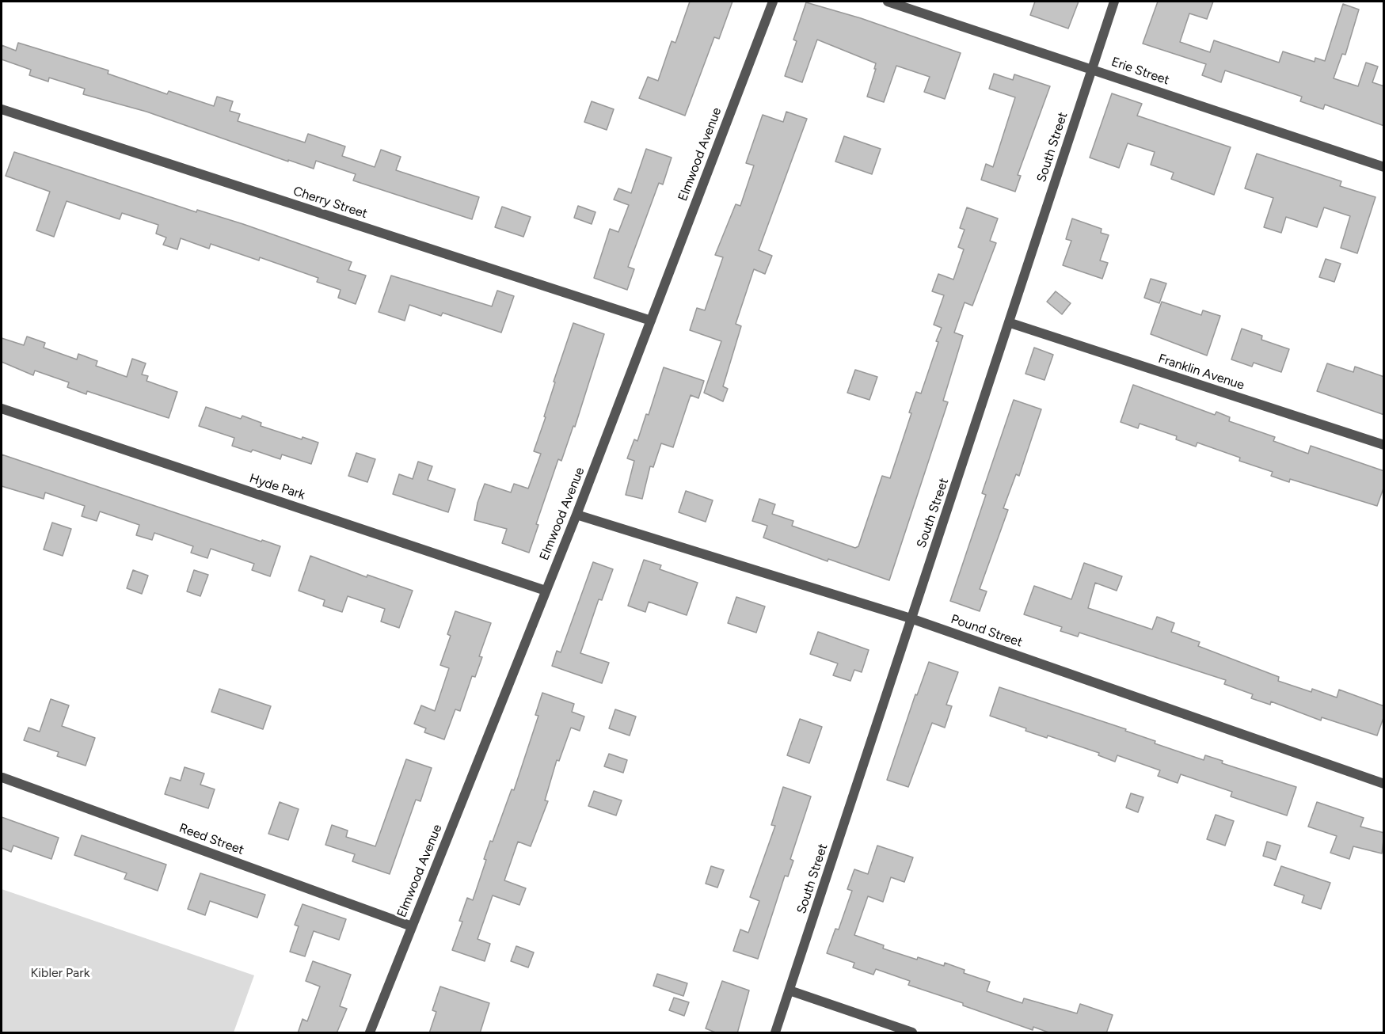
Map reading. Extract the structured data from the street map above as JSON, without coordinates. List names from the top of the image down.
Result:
{
  "streets": {
    "street": [
      "Erie Street",
      "South Street",
      "Elmwood Avenue",
      "Cherry Street",
      "Franklin Avenue",
      "Hyde Park",
      "Pound Street",
      "Reed Street"
    ]
  },
  "crossings": [
    ["Erie Street", "South Street"],
    ["South Street", "Franklin Avenue"],
    ["South Street", "Pound Street"],
    ["Elmwood Avenue", "Cherry Street"],
    ["Elmwood Avenue", "Hyde Park"],
    ["Elmwood Avenue", "Pound Street"],
    ["Elmwood Avenue", "Reed Street"]
  ],
  "parks": ["Kibler Park"]
}
